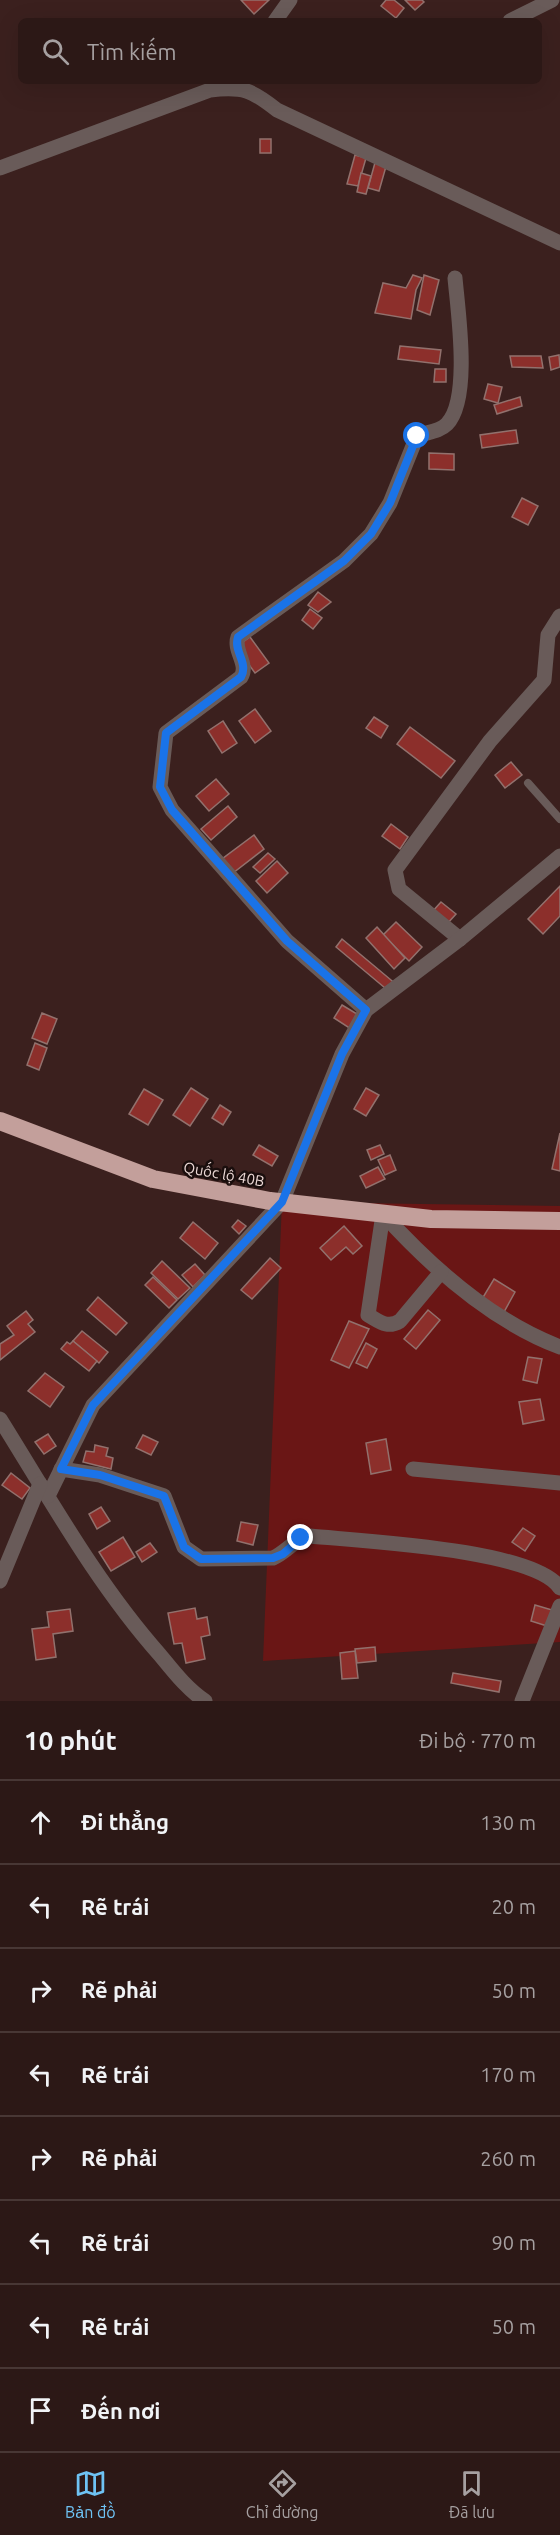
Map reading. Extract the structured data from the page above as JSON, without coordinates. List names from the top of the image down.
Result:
{
  "streets": {
    "highway": ["Quốc lộ 40B"]
  },
  "page": {
    "search": "Tìm kiếm",
    "heading": ["10 phút", "Đi bộ · 770 m"],
    "list": [
      ["Đi thẳng", "130 m"],
      ["Rẽ trái", "20 m"],
      ["Rẽ phải", "50 m"],
      ["Rẽ trái", "170 m"],
      ["Rẽ phải", "260 m"],
      ["Rẽ trái", "90 m"],
      ["Rẽ trái", "50 m"],
      "Đến nơi"
    ],
    "nav": ["Bản đồ", "Chỉ đường", "Đã lưu"]
  }
}
